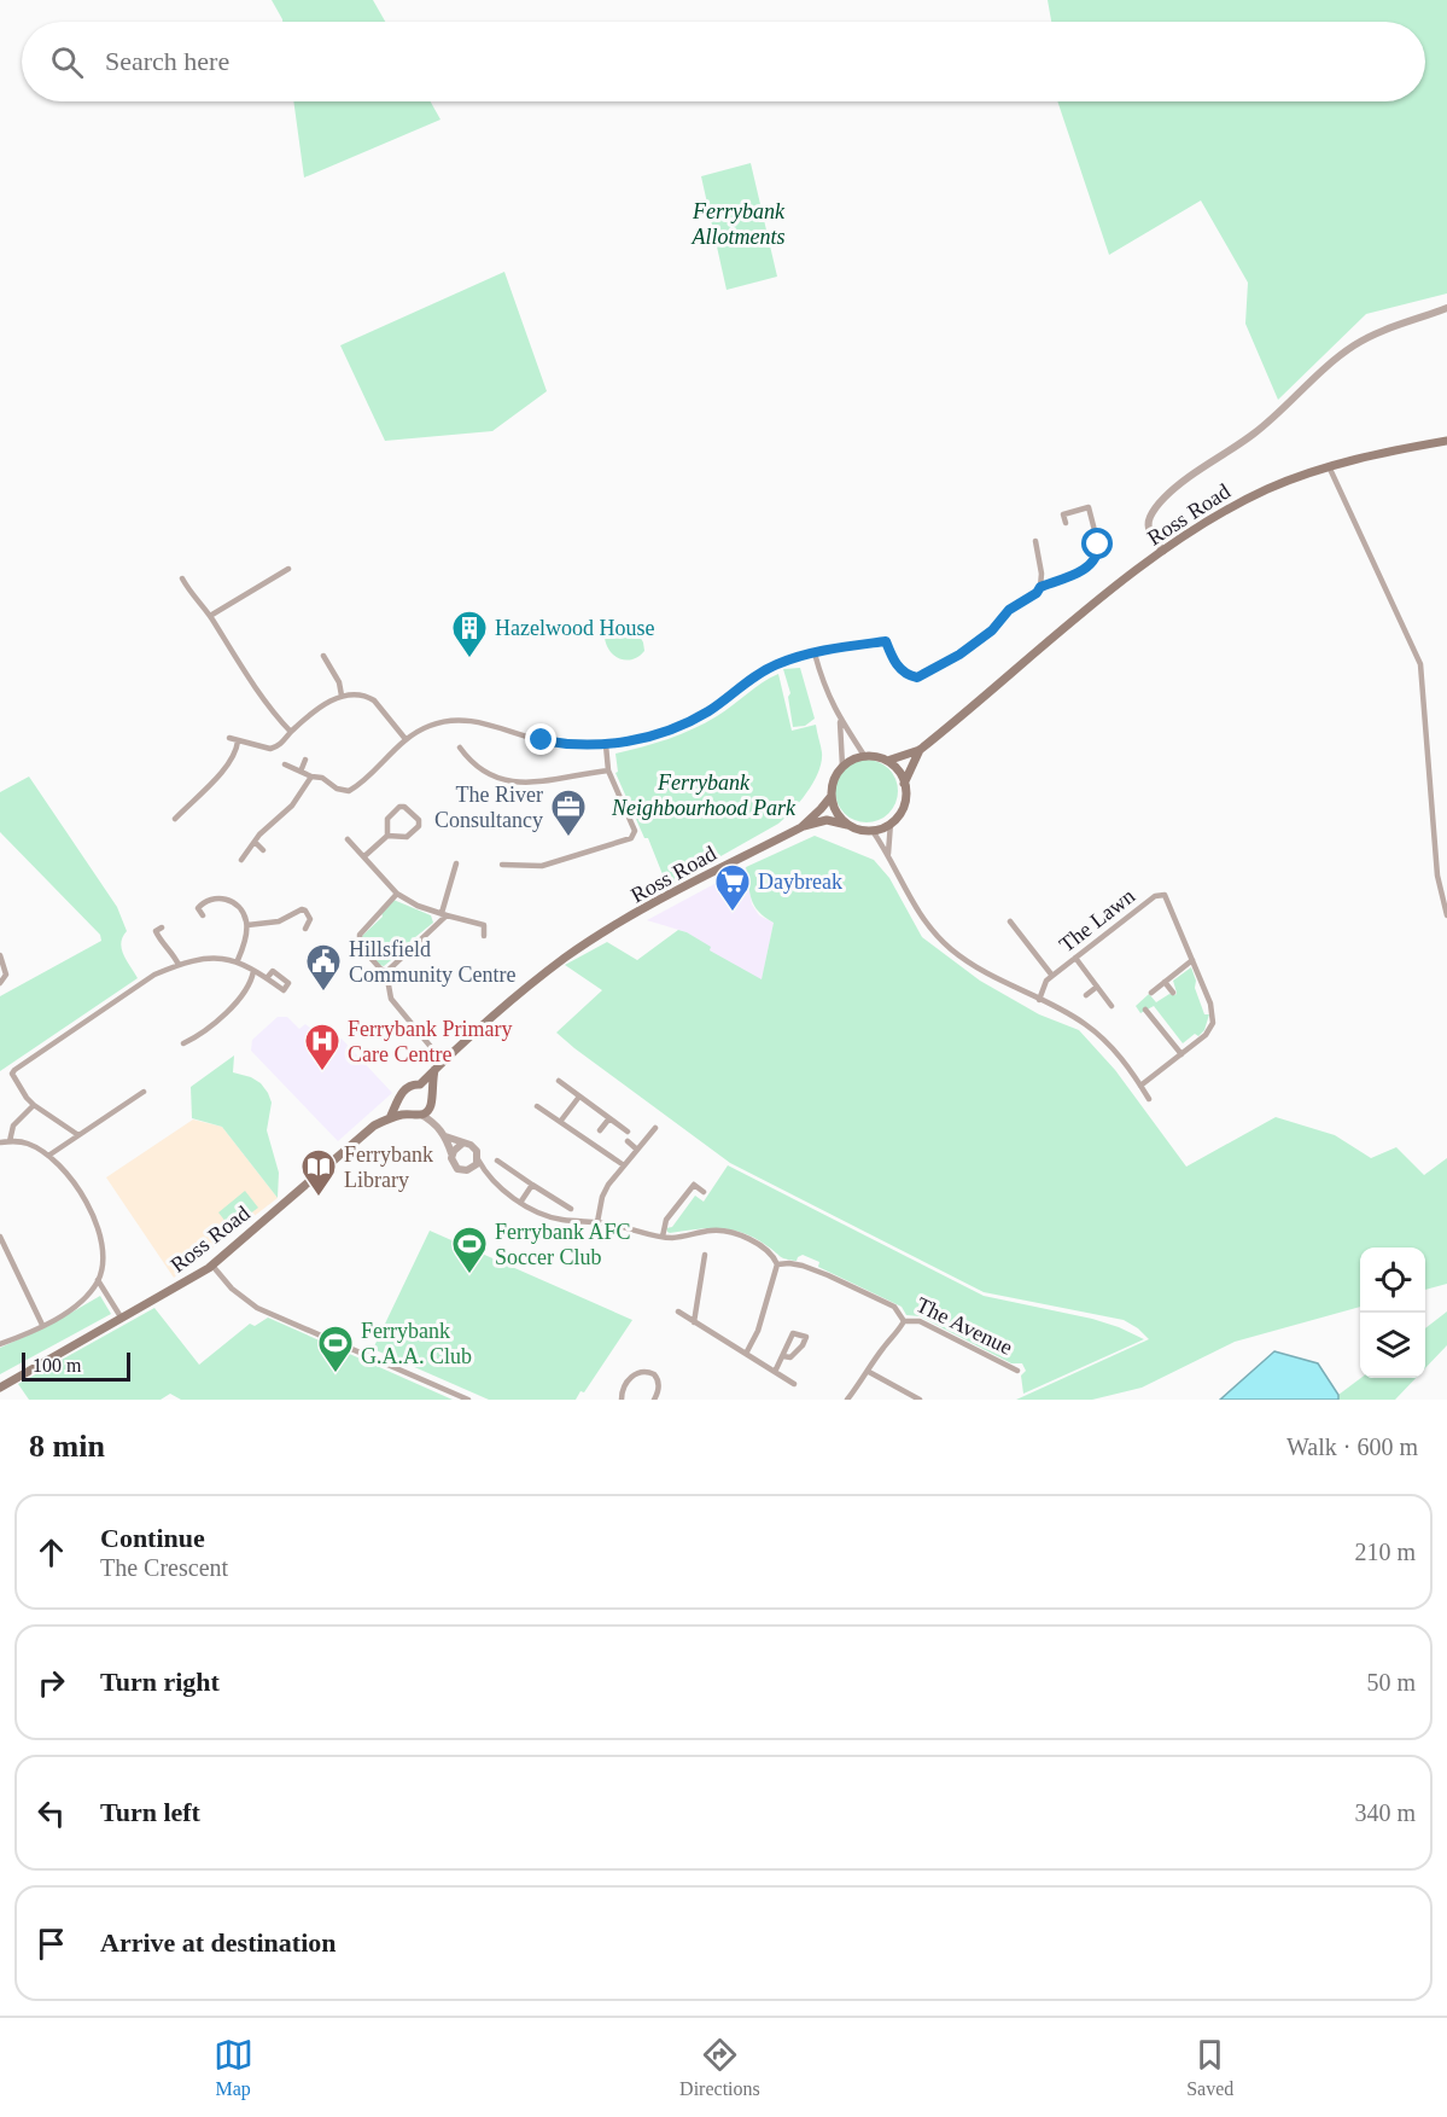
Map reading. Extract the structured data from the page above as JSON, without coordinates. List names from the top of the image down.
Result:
{
  "streets": {
    "main road": ["Ross Road"],
    "street": ["The Lawn", "The Avenue"]
  },
  "parks": ["Ferrybank Allotments", "Ferrybank Neighbourhood Park"],
  "places": {
    "building": ["Hazelwood House"],
    "office": ["The River Consultancy"],
    "supermarket": ["Daybreak"],
    "public building": ["Hillsfield Community Centre"],
    "hospital": ["Ferrybank Primary Care Centre"],
    "library": ["Ferrybank Library"],
    "sports": ["Ferrybank AFC Soccer Club", "Ferrybank G.A.A. Club"]
  },
  "scale_bar": "100 m",
  "page": {
    "search": "Search here",
    "scale": "100 m",
    "heading": ["8 min", "Walk · 600 m"],
    "list": [
      ["Continue", "The Crescent", "210 m"],
      ["Turn right", "50 m"],
      ["Turn left", "340 m"],
      "Arrive at destination"
    ],
    "nav": ["Map", "Directions", "Saved"]
  }
}
